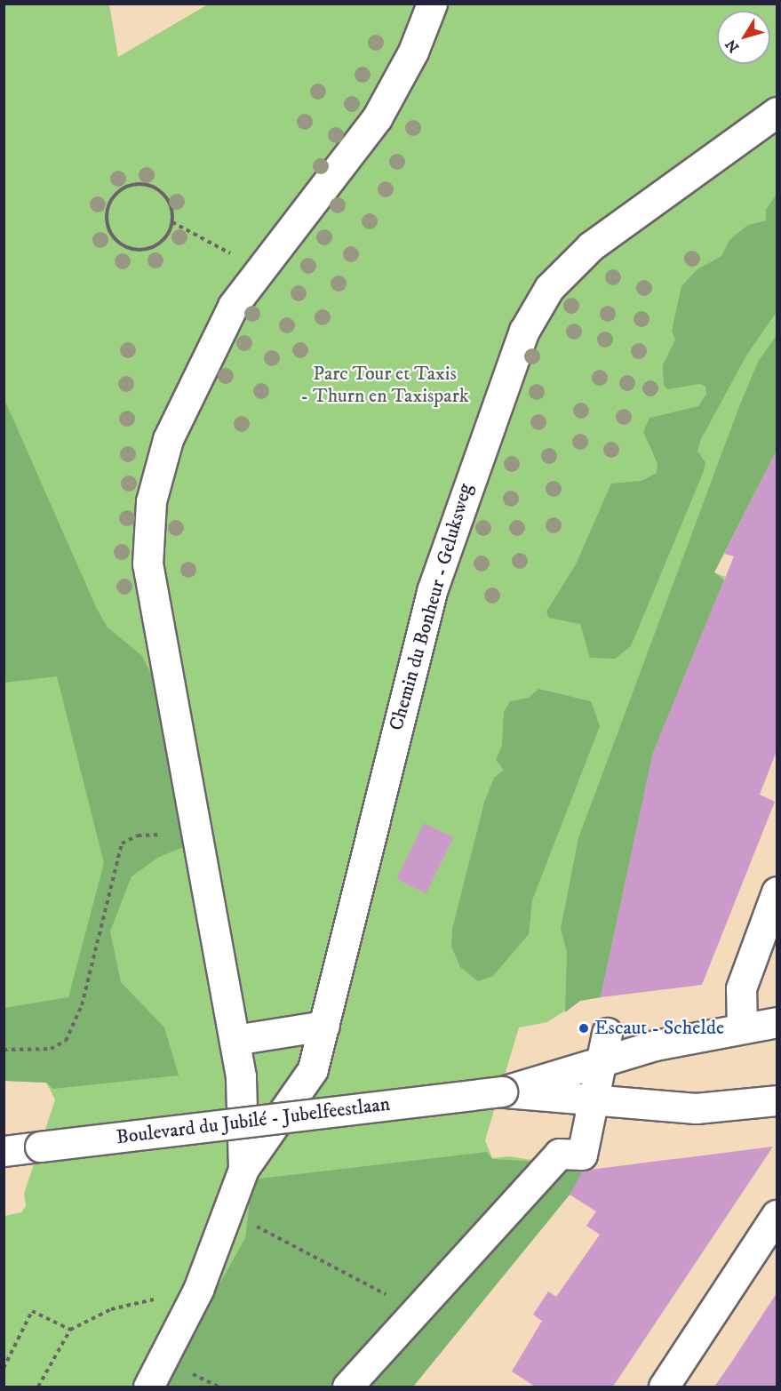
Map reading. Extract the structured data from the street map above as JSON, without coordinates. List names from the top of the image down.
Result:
{
  "streets": {
    "street": ["Chemin du Bonheur - Geluksweg", "Boulevard du Jubilé - Jubelfeestlaan"]
  },
  "parks": ["Parc Tour et Taxis - Thurn en Taxispark"],
  "places": ["Escaut - Schelde"],
  "north": "bottom left"
}
